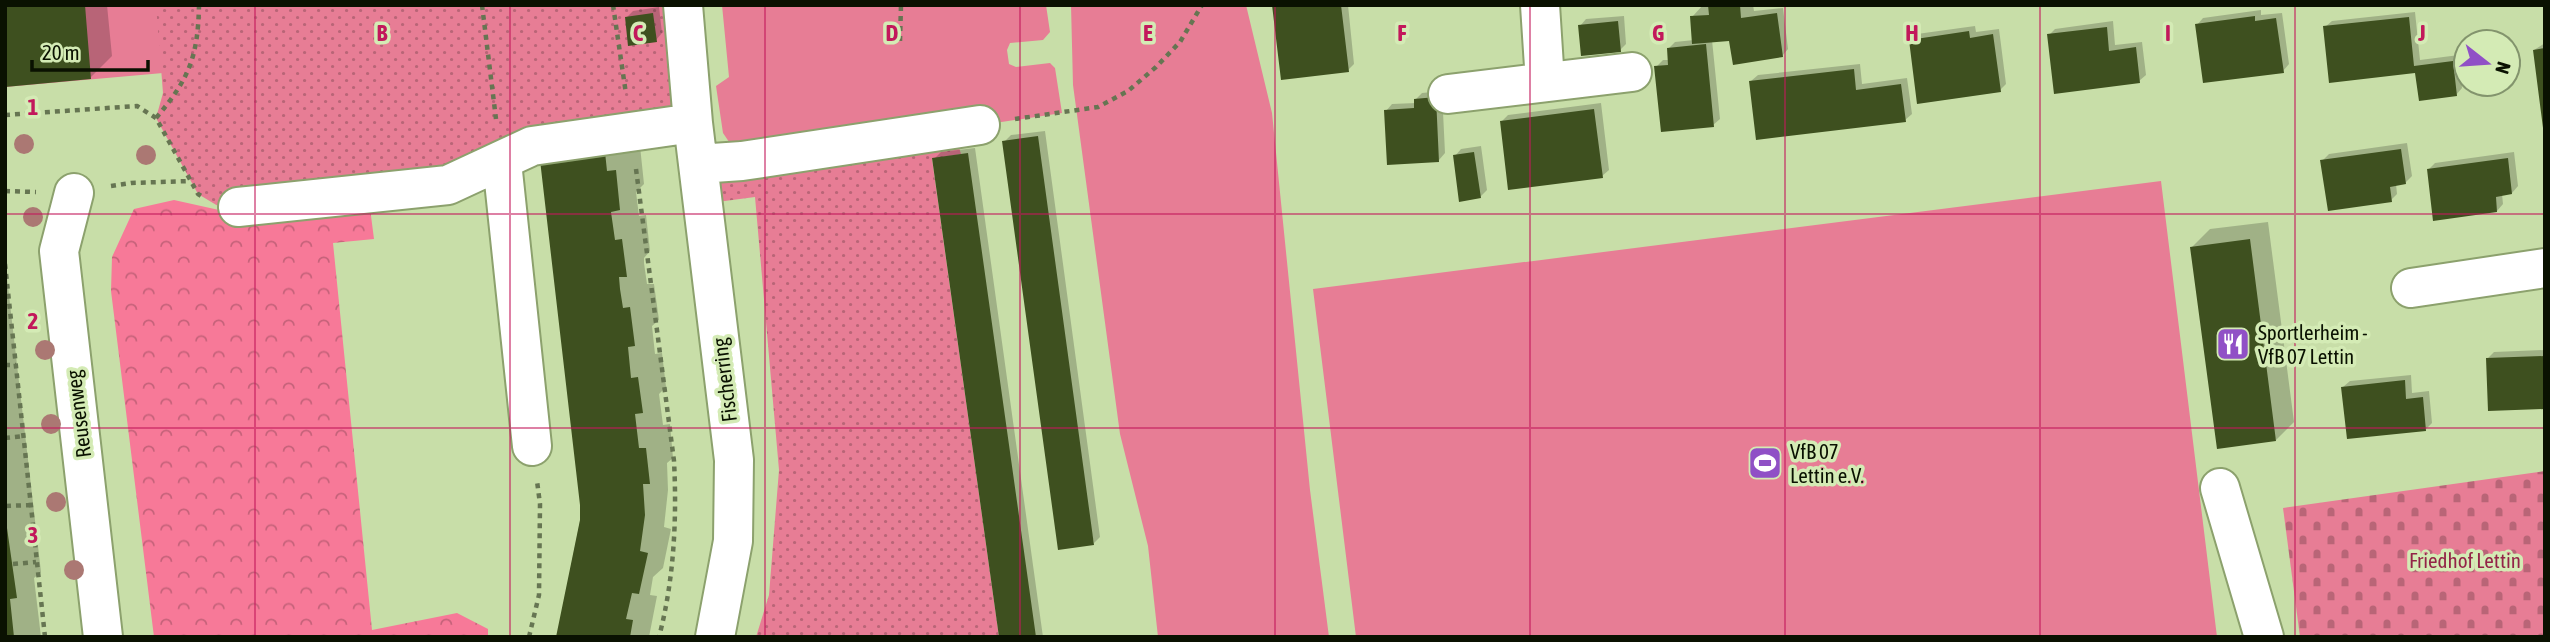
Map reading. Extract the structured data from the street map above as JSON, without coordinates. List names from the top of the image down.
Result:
{
  "streets": {
    "street": ["Fischerring", "Reusenweg"]
  },
  "parks": ["Friedhof Lettin"],
  "places": {
    "restaurant": ["Sportlerheim - VfB 07 Lettin"],
    "sports": ["VfB 07 Lettin e.V."]
  },
  "scale_bar": "20 m",
  "north": "right",
  "grid": {
    "columns": [
      "B",
      "C",
      "D",
      "E",
      "F",
      "G",
      "H",
      "I",
      "J"
    ],
    "rows": ["1", "2", "3"]
  }
}
